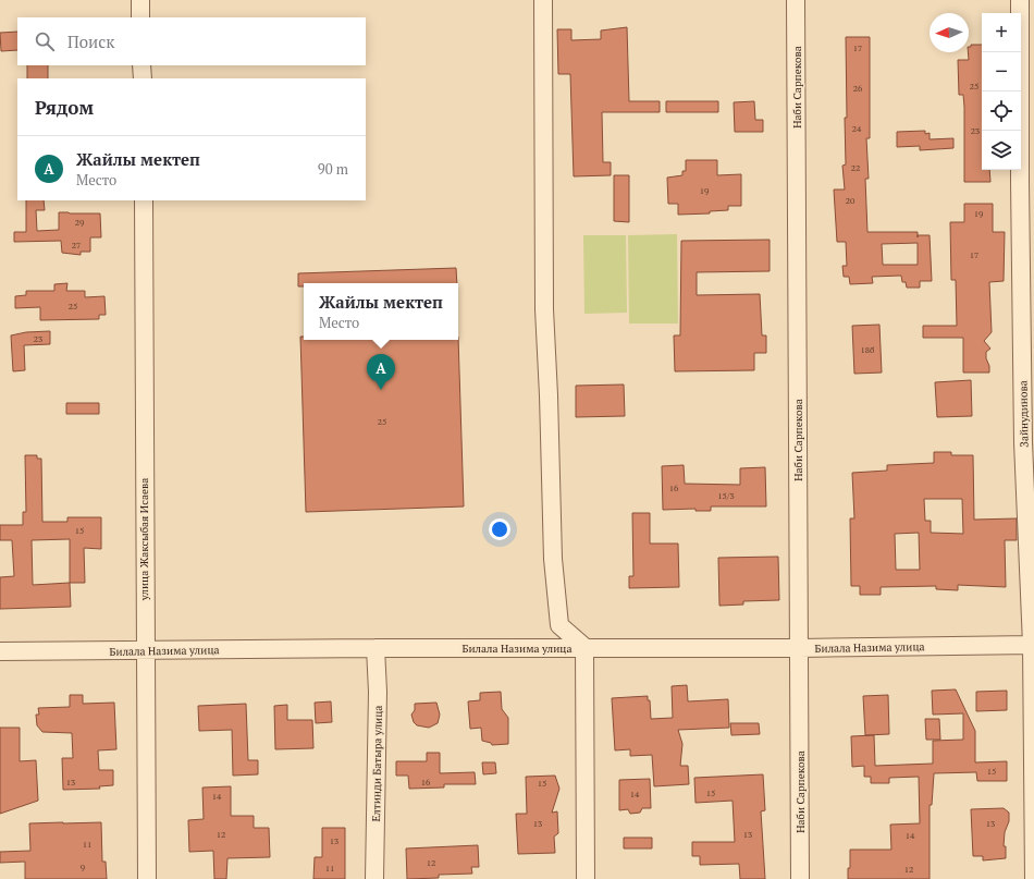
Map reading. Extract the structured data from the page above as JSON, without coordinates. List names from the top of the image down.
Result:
{
  "streets": {
    "street": [
      "Наби Сарпекова",
      "Зайнудинова",
      "улица Жаксыбая Исаева",
      "Билала Назима улица",
      "Елтинди Батыра улица"
    ]
  },
  "crossings": [
    ["Наби Сарпекова", "Билала Назима улица"],
    ["Зайнудинова", "Билала Назима улица"],
    ["улица Жаксыбая Исаева", "Билала Назима улица"],
    ["Билала Назима улица", "Елтинди Батыра улица"]
  ],
  "house_numbers": [
    "17",
    "25",
    "26",
    "24",
    "23",
    "22",
    "19",
    "20",
    "19",
    "29",
    "27",
    "17",
    "25",
    "23",
    "18б",
    "25",
    "16",
    "15/3",
    "15",
    "15",
    "13",
    "16",
    "15",
    "15",
    "14",
    "14",
    "13",
    "13",
    "12",
    "13",
    "14",
    "13",
    "11",
    "12",
    "9",
    "11",
    "12"
  ],
  "north": "left",
  "page": {
    "map_buttons": ["+", "−"],
    "search": "Поиск",
    "heading": "Рядом",
    "list": [
      {
        "mark": "A",
        "name": "Жайлы мектеп",
        "note": "Место",
        "value": "90 m"
      }
    ],
    "popup": ["Жайлы мектеп", "Место"],
    "pins": "A"
  }
}
